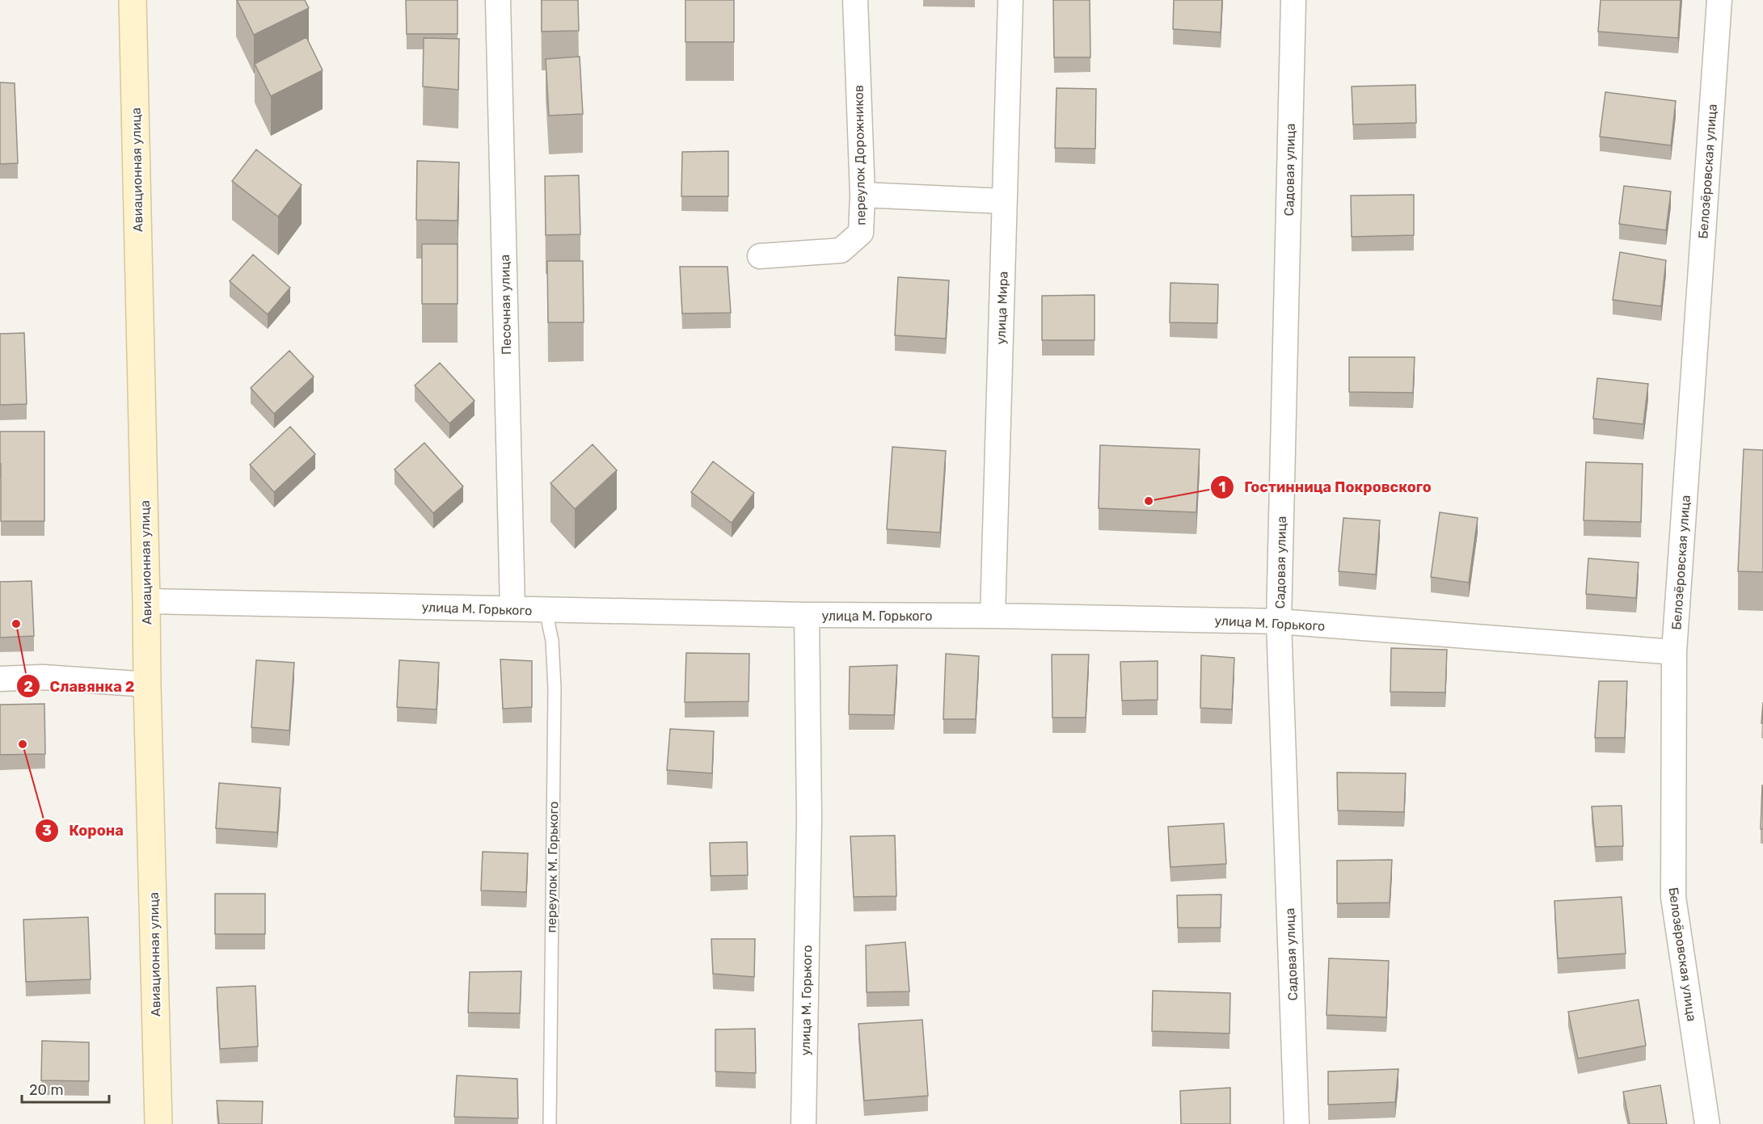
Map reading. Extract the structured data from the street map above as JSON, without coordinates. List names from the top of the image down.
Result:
{
  "streets": {
    "main road": ["Авиационная улица"],
    "street": [
      "переулок Дорожников",
      "Садовая улица",
      "Белозёровская улица",
      "Песочная улица",
      "улица Мира",
      "улица М. Горького"
    ],
    "lane": ["переулок М. Горького"]
  },
  "crossings": [
    ["Авиационная улица", "улица М. Горького"],
    ["Садовая улица", "улица М. Горького"],
    ["Белозёровская улица", "улица М. Горького"],
    ["Песочная улица", "улица М. Горького"],
    ["улица Мира", "улица М. Горького"],
    ["улица М. Горького", "переулок М. Горького"]
  ],
  "places": ["Гостинница Покровского", "Славянка 2", "Корона"],
  "scale_bar": "20 m"
}
